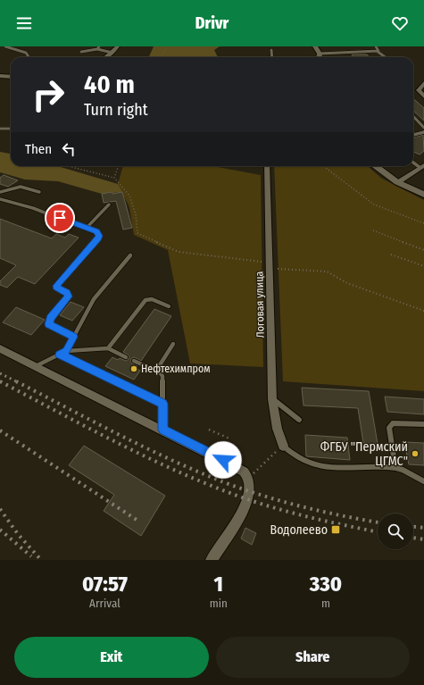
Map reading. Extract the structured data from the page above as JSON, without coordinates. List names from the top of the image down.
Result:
{
  "streets": {
    "street": ["Логовая улица"]
  },
  "places": {
    "other": ["Нефтехимпром", "ФГБУ \"Пермский ЦГМС\""],
    "transit": ["Водолеево"]
  },
  "page": {
    "header": "Drivr",
    "turn": ["40 m", "Turn right"],
    "then": "Then",
    "eta": [
      "07:57",
      "Arrival",
      "1",
      "min",
      "330",
      "m"
    ],
    "buttons": ["Exit", "Share"]
  }
}
